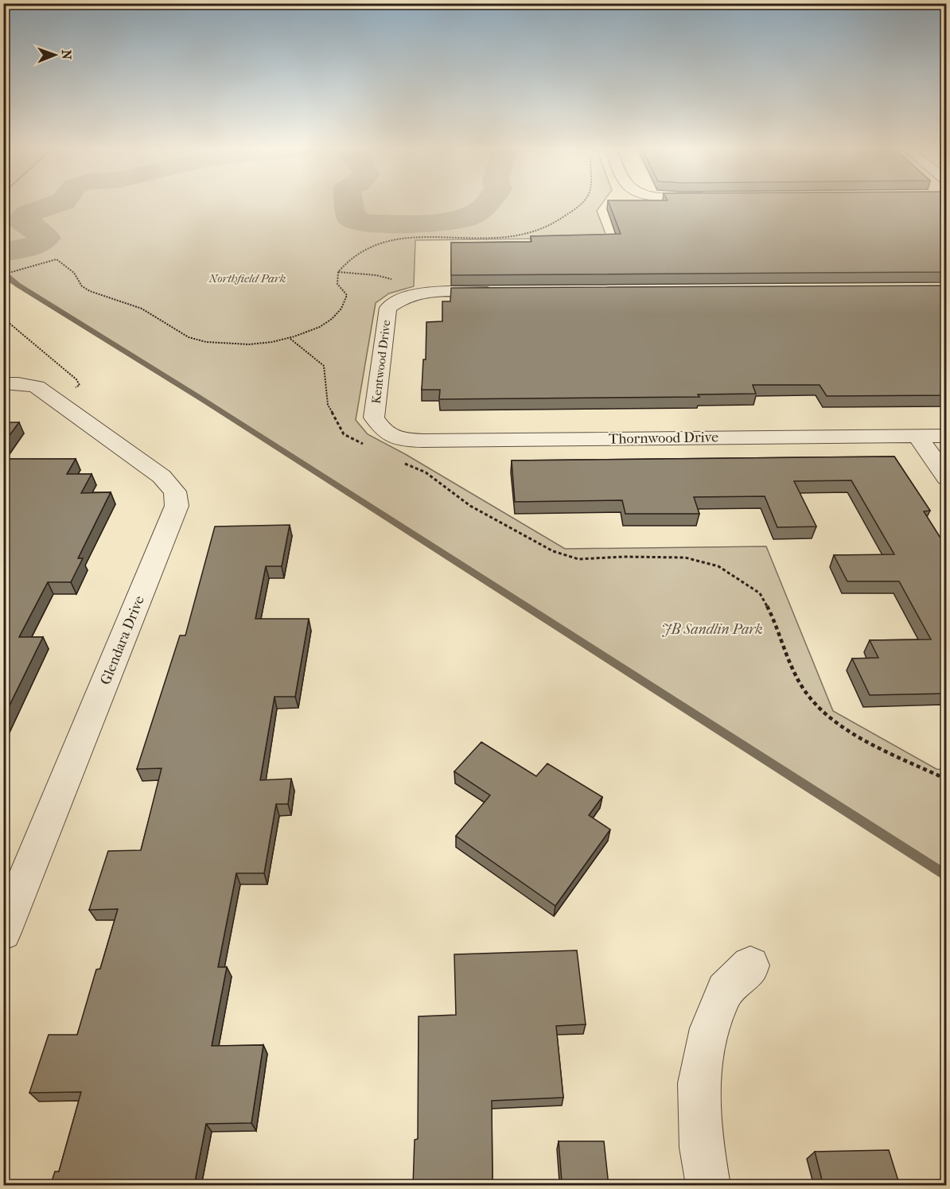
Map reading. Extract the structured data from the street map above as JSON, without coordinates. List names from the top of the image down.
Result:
{
  "streets": {
    "street": ["Kentwood Drive", "Thornwood Drive", "Glendara Drive"]
  },
  "crossings": [
    ["Kentwood Drive", "Thornwood Drive"]
  ],
  "parks": ["Northfield Park", "JB Sandlin Park"],
  "north": "right"
}
